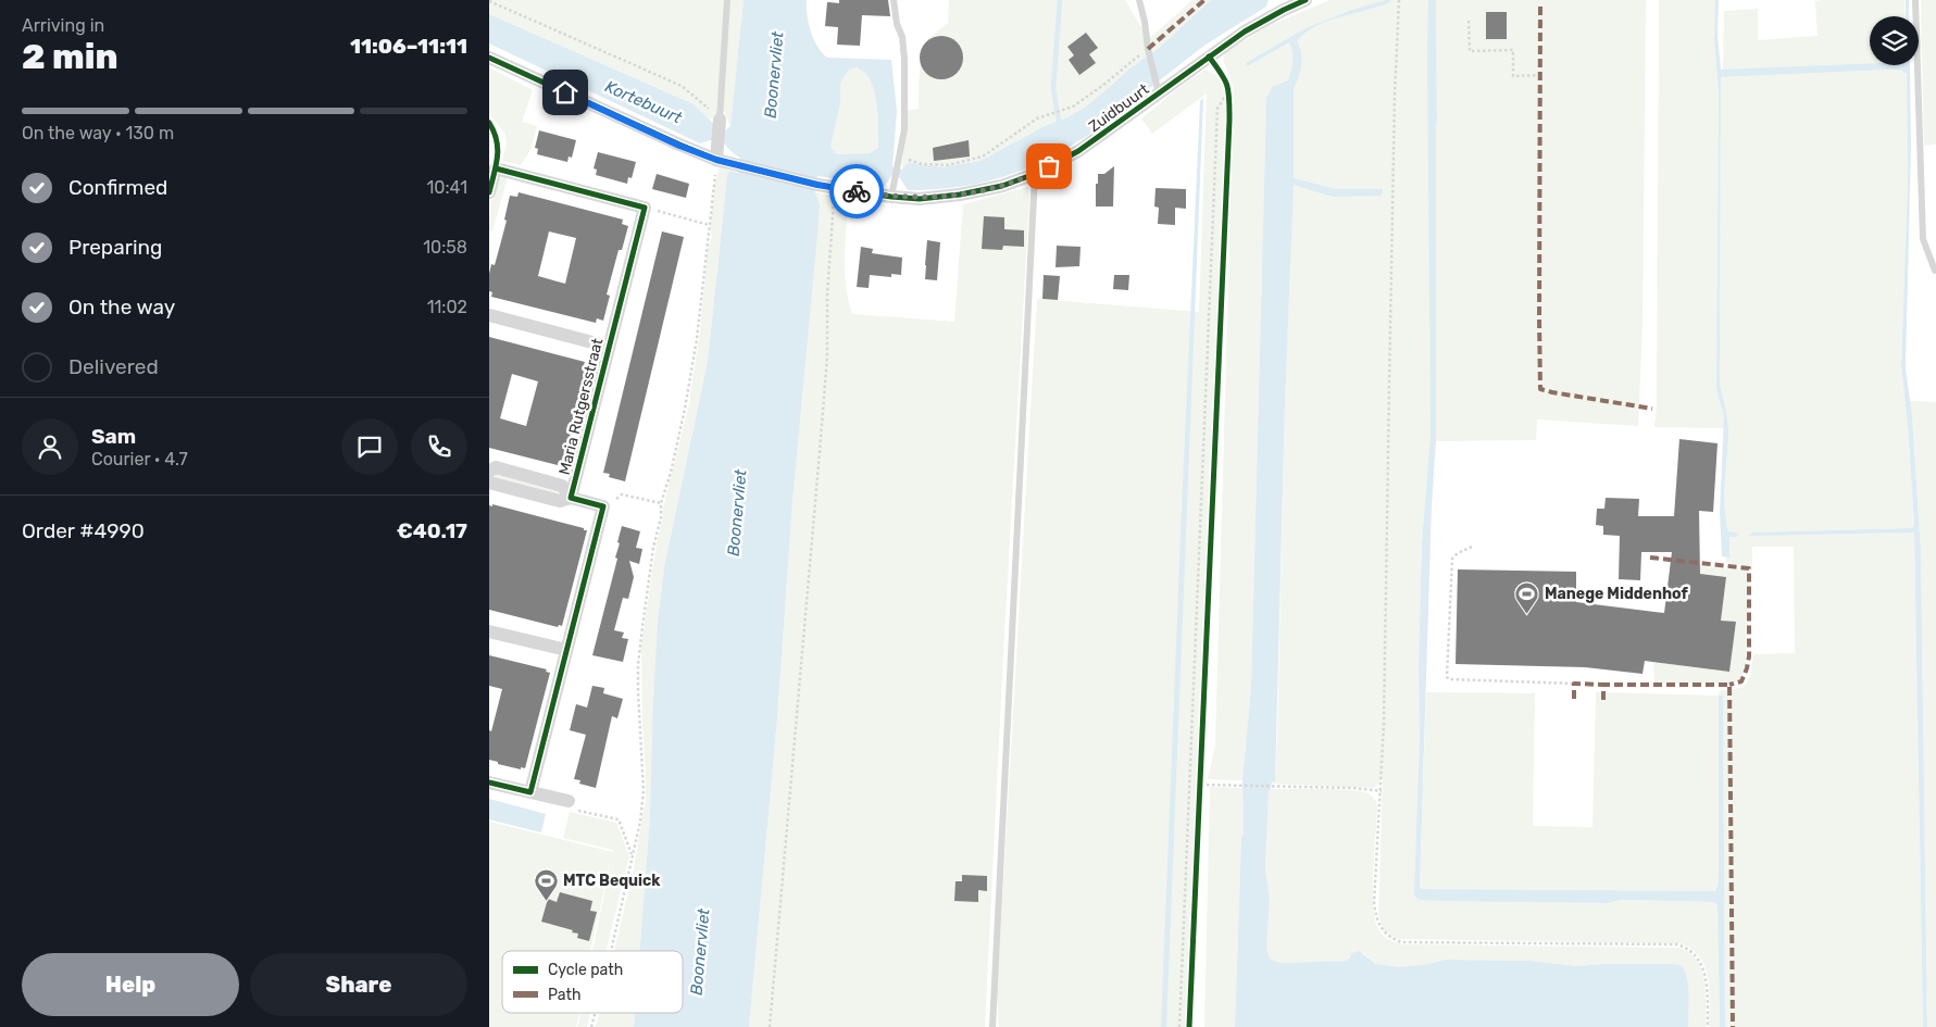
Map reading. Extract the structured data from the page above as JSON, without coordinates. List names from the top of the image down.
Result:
{
  "streets": {
    "street": ["Zuidbuurt", "Maria Rutgersstraat"]
  },
  "water": ["Boonervliet", "Kortebuurt"],
  "places": {
    "sports": ["Manege Middenhof", "MTC Bequick"]
  },
  "legend": ["Cycle path", "Path"],
  "page": {
    "heading": ["2 min", "Arriving in", "11:06–11:11"],
    "panel": [
      "Sam",
      "Courier · 4.7",
      "Order #4990",
      "€40.17"
    ],
    "bar": "On the way · 130 m",
    "list": [
      ["Confirmed", "10:41"],
      ["Preparing", "10:58"],
      ["On the way", "11:02"],
      "Delivered"
    ],
    "buttons": ["Help", "Share"]
  }
}
